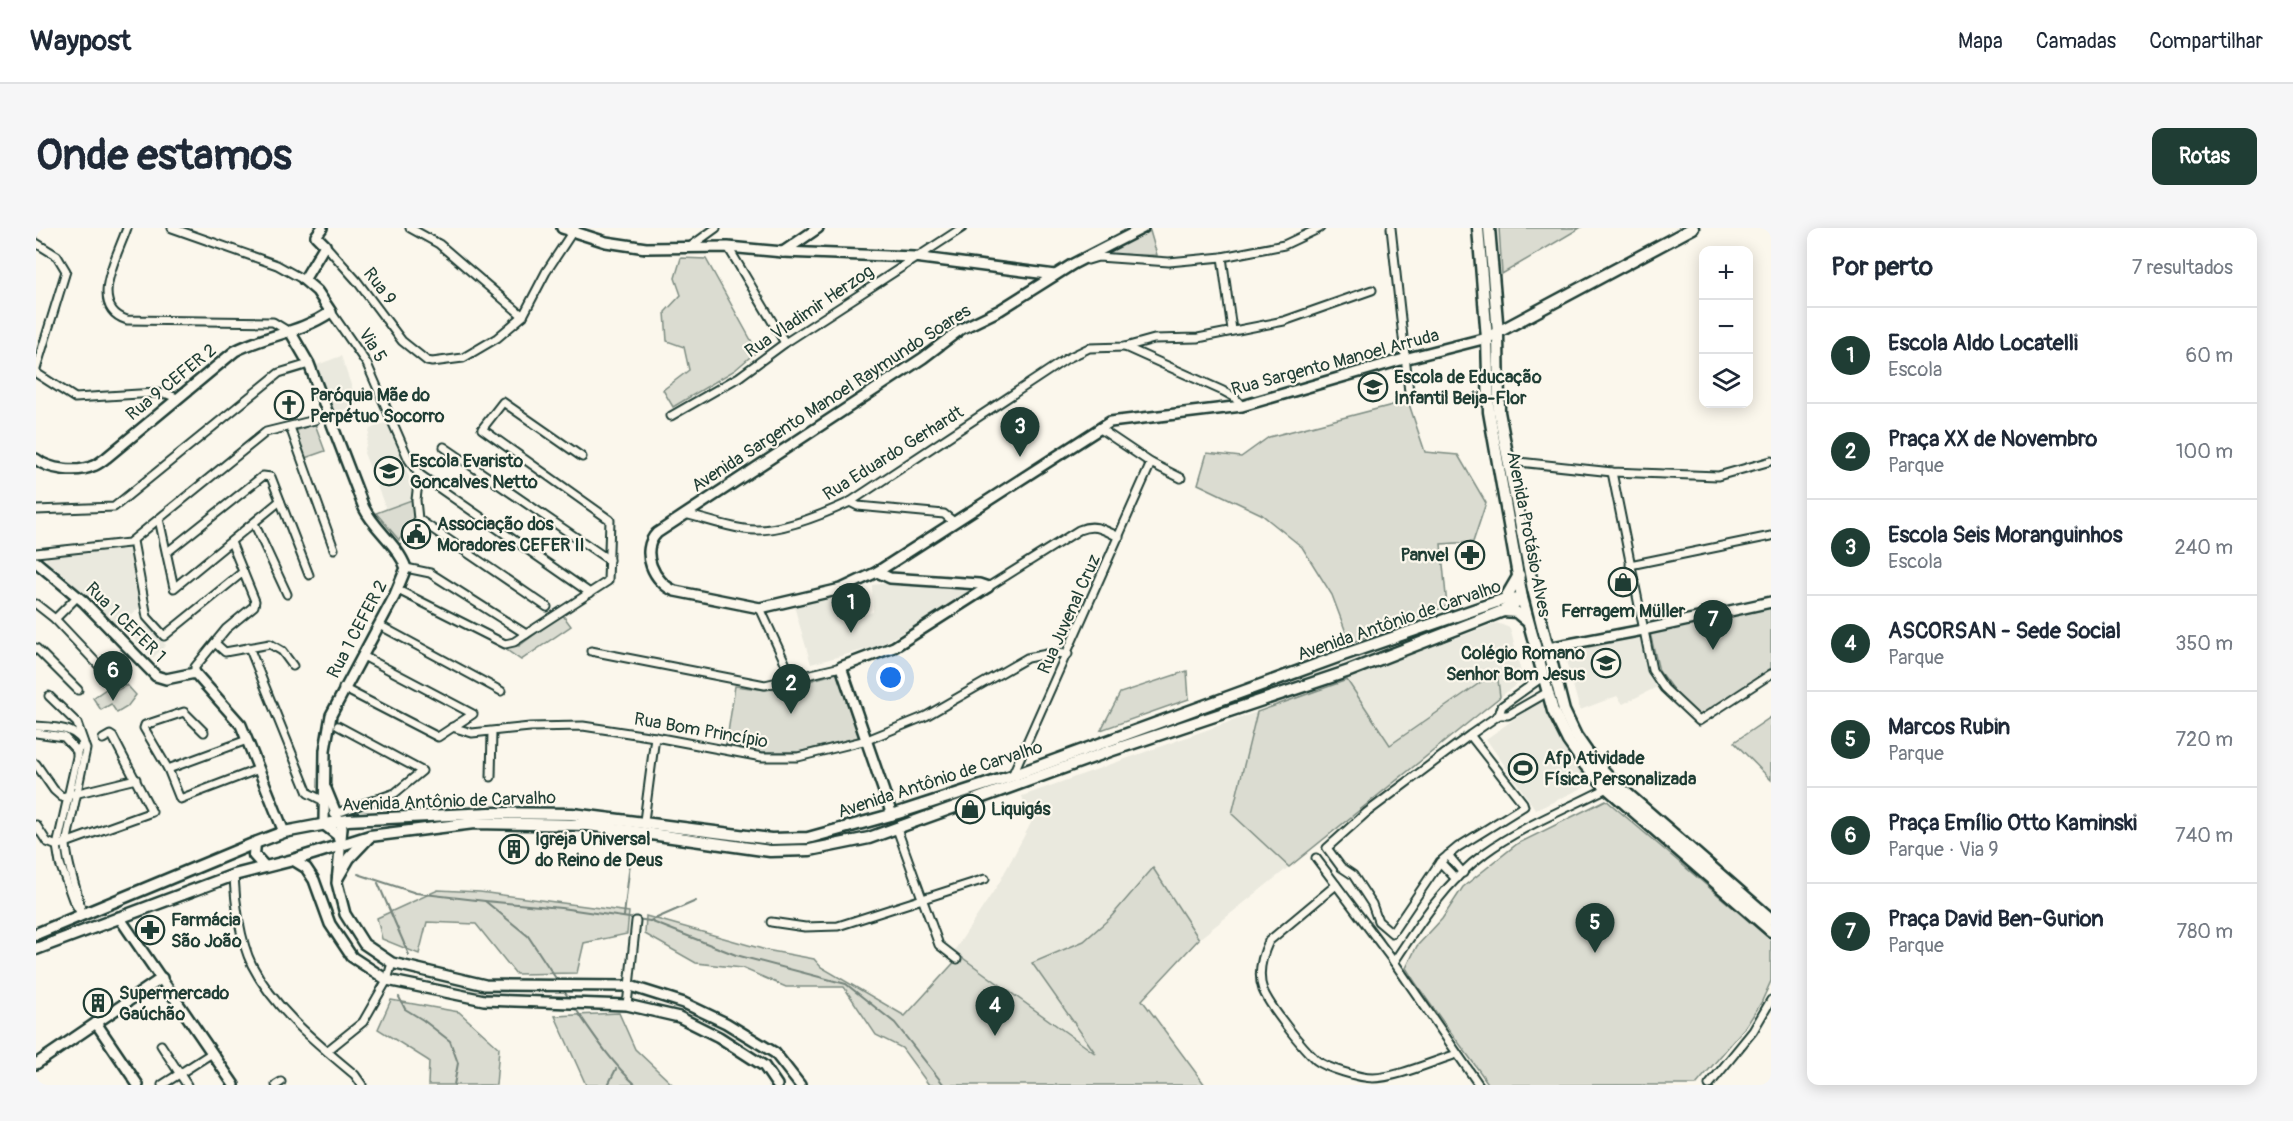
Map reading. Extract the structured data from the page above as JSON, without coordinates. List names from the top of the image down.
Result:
{
  "streets": {
    "main road": ["Avenida Protásio Alves", "Avenida Antônio de Carvalho"],
    "street": [
      "Rua 9",
      "Rua Vladimir Herzog",
      "Via 5",
      "Rua Sargento Manoel Arruda",
      "Rua 9 CEFER 2",
      "Avenida Sargento Manoel Raymundo Soares",
      "Rua Eduardo Gerhardt",
      "Rua Juvenal Cruz",
      "Rua 1 CEFER 1",
      "Rua 1 CEFER 2",
      "Rua Bom Princípio"
    ]
  },
  "crossings": [
    ["Via 5", "Rua 9 CEFER 2"],
    ["Rua Sargento Manoel Arruda", "Avenida Sargento Manoel Raymundo Soares"],
    ["Rua Sargento Manoel Arruda", "Avenida Protásio Alves"],
    ["Rua 9 CEFER 2", "Rua 1 CEFER 2"],
    ["Avenida Sargento Manoel Raymundo Soares", "Rua Eduardo Gerhardt"],
    ["Avenida Protásio Alves", "Avenida Antônio de Carvalho"],
    ["Rua Juvenal Cruz", "Avenida Antônio de Carvalho"],
    ["Rua Juvenal Cruz", "Rua Bom Princípio"],
    ["Avenida Antônio de Carvalho", "Rua 1 CEFER 2"]
  ],
  "places": {
    "school or university": ["Escola de Educação Infantil Beija-Flor", "Escola Evaristo Goncalves Netto", "Colégio Romano Senhor Bom Jesus"],
    "church": ["Paróquia Mãe do Perpétuo Socorro"],
    "public building": ["Associação dos Moradores CEFER II"],
    "pharmacy": ["Panvel", "Farmácia São João"],
    "shop": ["Ferragem Müller", "Liquigás"],
    "sports": ["Afp Atividade Física Personalizada"],
    "building": ["Igreja Universal do Reino de Deus", "Supermercado Gaúchão"]
  },
  "page": {
    "header": "Waypost",
    "nav": ["Mapa", "Camadas", "Compartilhar"],
    "buttons": "Rotas",
    "title": "Onde estamos",
    "heading": ["Por perto", "7 resultados"],
    "map_buttons": ["+", "−"],
    "list": [
      {
        "mark": "1",
        "name": "Escola Aldo Locatelli",
        "note": "Escola",
        "value": "60 m"
      },
      {
        "mark": "2",
        "name": "Praça XX de Novembro",
        "note": "Parque",
        "value": "100 m"
      },
      {
        "mark": "3",
        "name": "Escola Seis Moranguinhos",
        "note": "Escola",
        "value": "240 m"
      },
      {
        "mark": "4",
        "name": "ASCORSAN - Sede Social",
        "note": "Parque",
        "value": "350 m"
      },
      {
        "mark": "5",
        "name": "Marcos Rubin",
        "note": "Parque",
        "value": "720 m"
      },
      {
        "mark": "6",
        "name": "Praça Emílio Otto Kaminski",
        "note": "Parque · Via 9",
        "value": "740 m"
      },
      {
        "mark": "7",
        "name": "Praça David Ben-Gurion",
        "note": "Parque",
        "value": "780 m"
      }
    ],
    "pins": [
      "3",
      "1",
      "7",
      "6",
      "2",
      "5",
      "4"
    ]
  }
}
